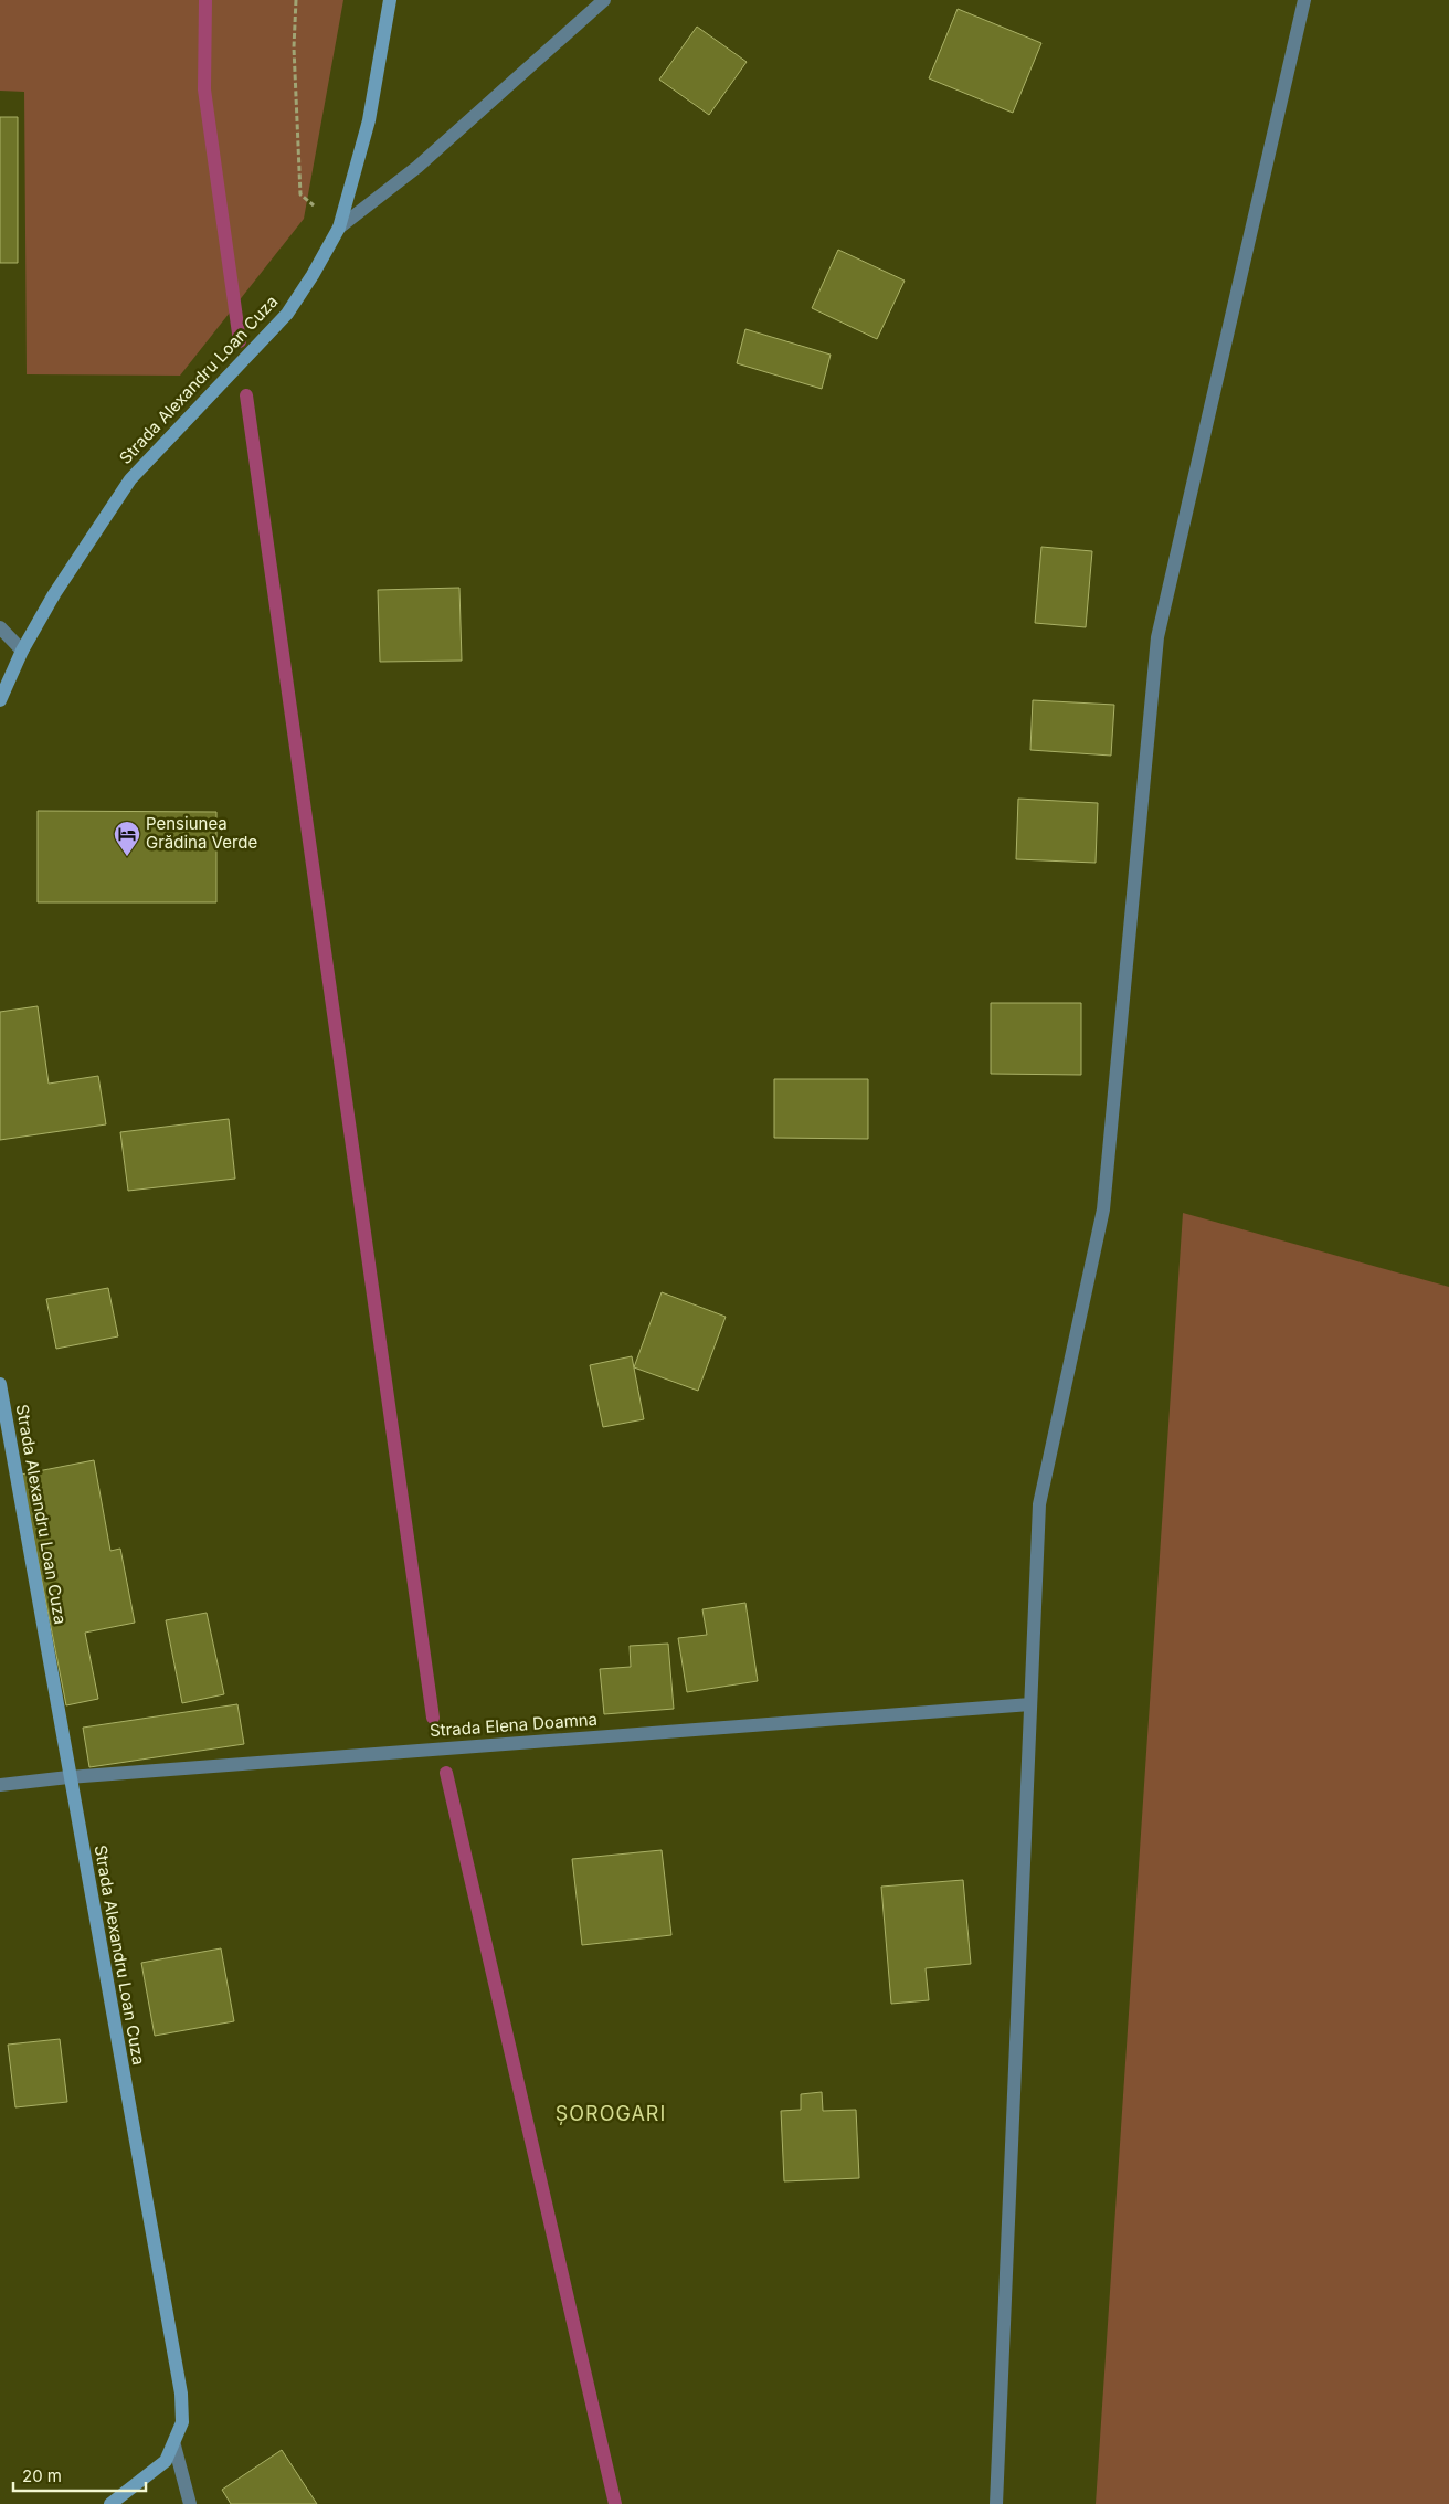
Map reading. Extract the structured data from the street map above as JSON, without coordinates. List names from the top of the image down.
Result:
{
  "streets": {
    "street": ["Strada Alexandru Loan Cuza", "Strada Elena Doamna"]
  },
  "crossings": [
    ["Strada Alexandru Loan Cuza", "Strada Elena Doamna"]
  ],
  "districts": ["ȘOROGARI"],
  "places": {
    "hotel": ["Pensiunea Grădina Verde"]
  },
  "scale_bar": "20 m"
}
